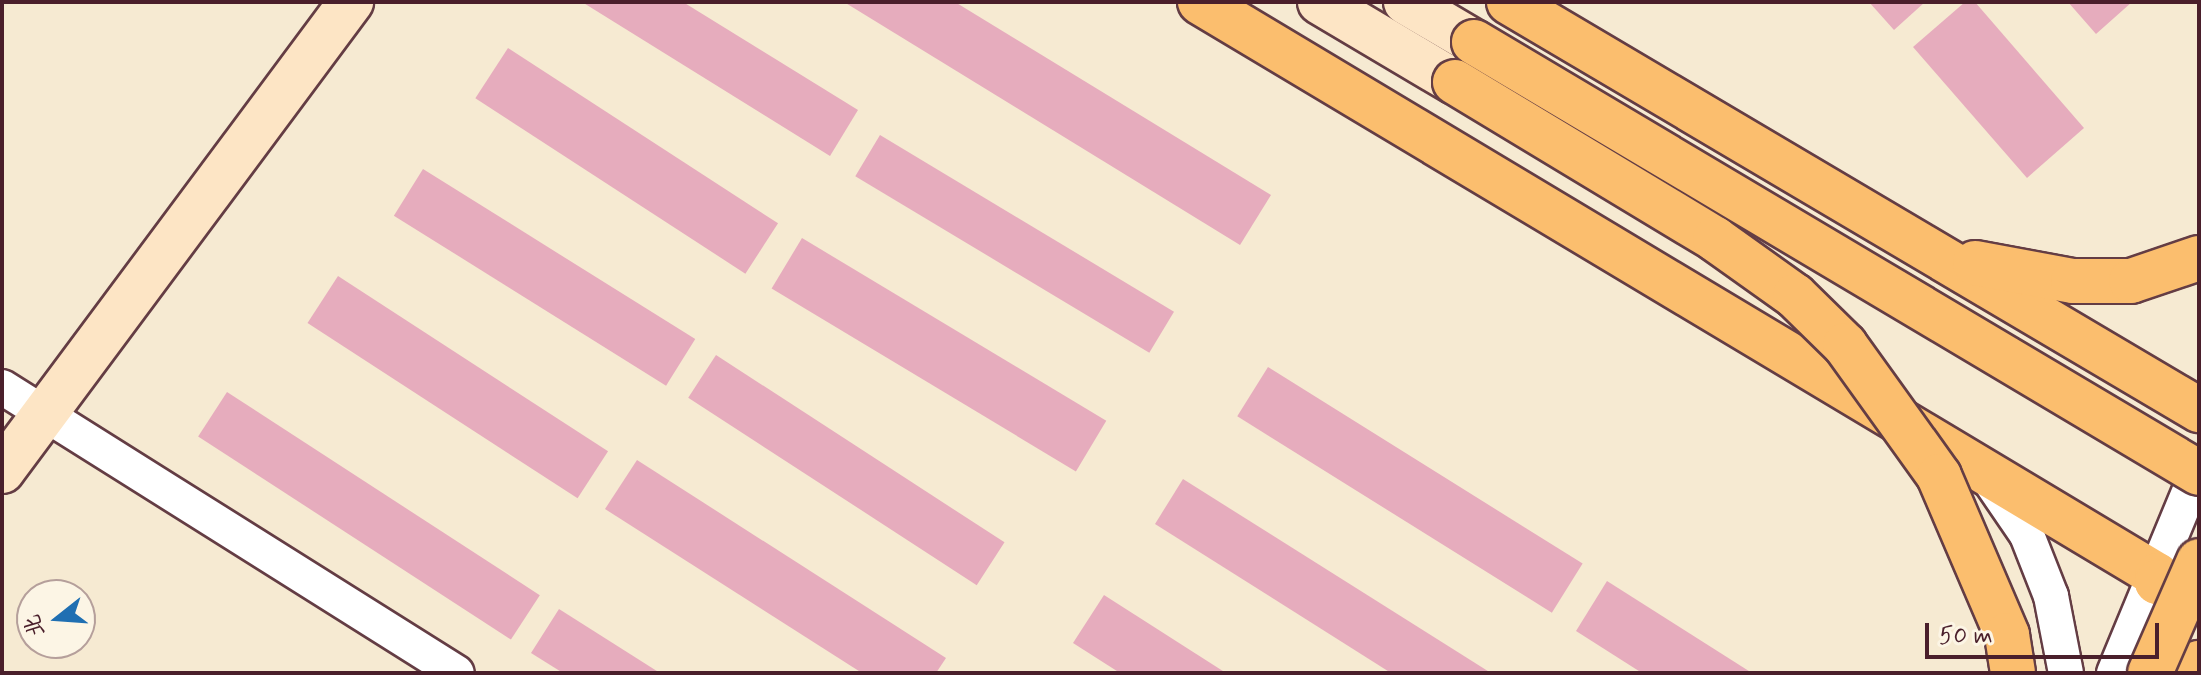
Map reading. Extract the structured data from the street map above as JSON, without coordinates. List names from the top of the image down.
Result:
{
  "scale_bar": "50 m",
  "north": "left"
}
